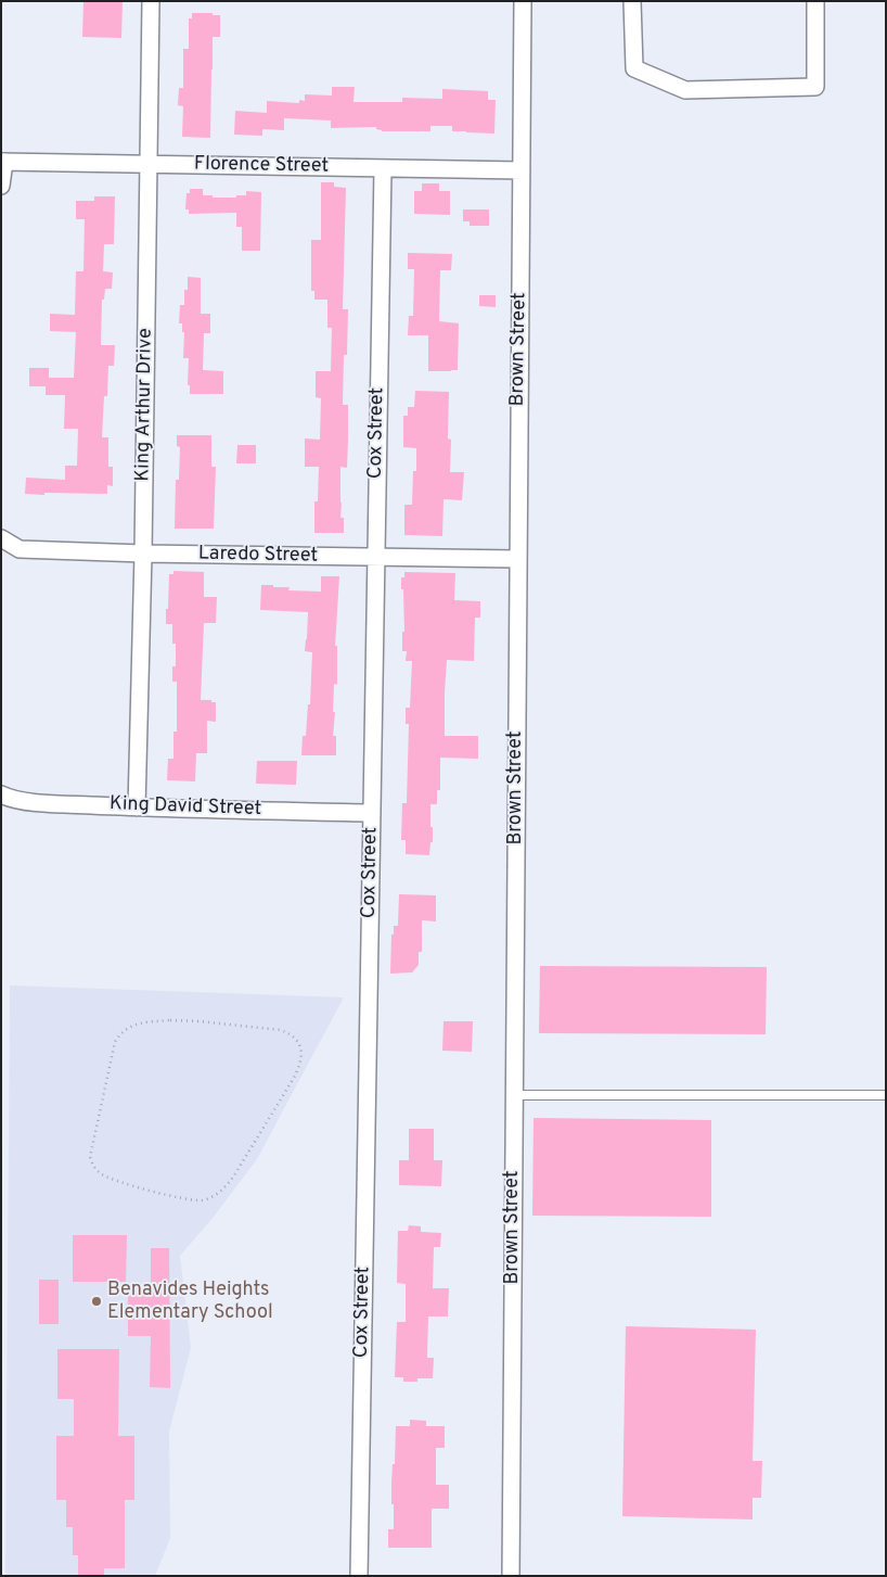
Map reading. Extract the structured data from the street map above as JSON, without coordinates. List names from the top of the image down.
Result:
{
  "streets": {
    "street": [
      "Florence Street",
      "Brown Street",
      "King Arthur Drive",
      "Cox Street",
      "Laredo Street",
      "King David Street"
    ]
  },
  "crossings": [
    ["Florence Street", "Brown Street"],
    ["Florence Street", "King Arthur Drive"],
    ["Florence Street", "Cox Street"],
    ["Brown Street", "Laredo Street"],
    ["King Arthur Drive", "Laredo Street"],
    ["King Arthur Drive", "King David Street"],
    ["Cox Street", "Laredo Street"],
    ["Cox Street", "King David Street"]
  ],
  "places": ["Benavides Heights Elementary School"]
}
